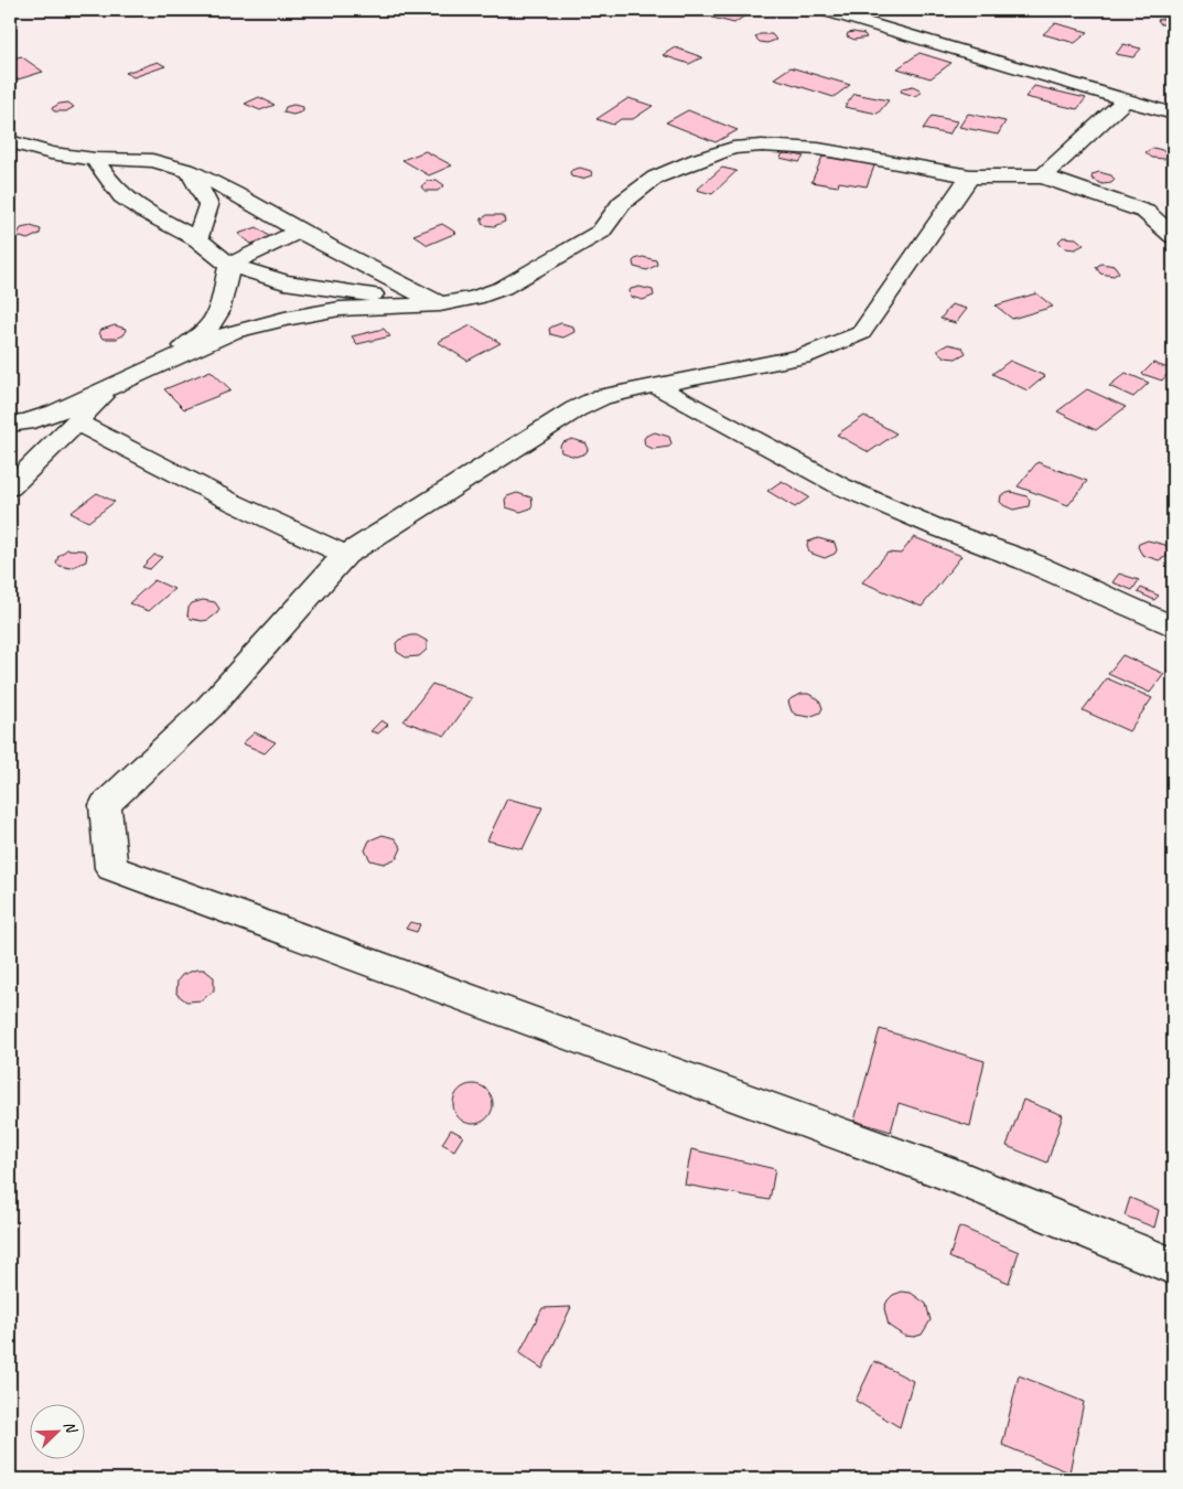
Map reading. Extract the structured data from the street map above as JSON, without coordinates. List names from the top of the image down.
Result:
{
  "north": "top right"
}
